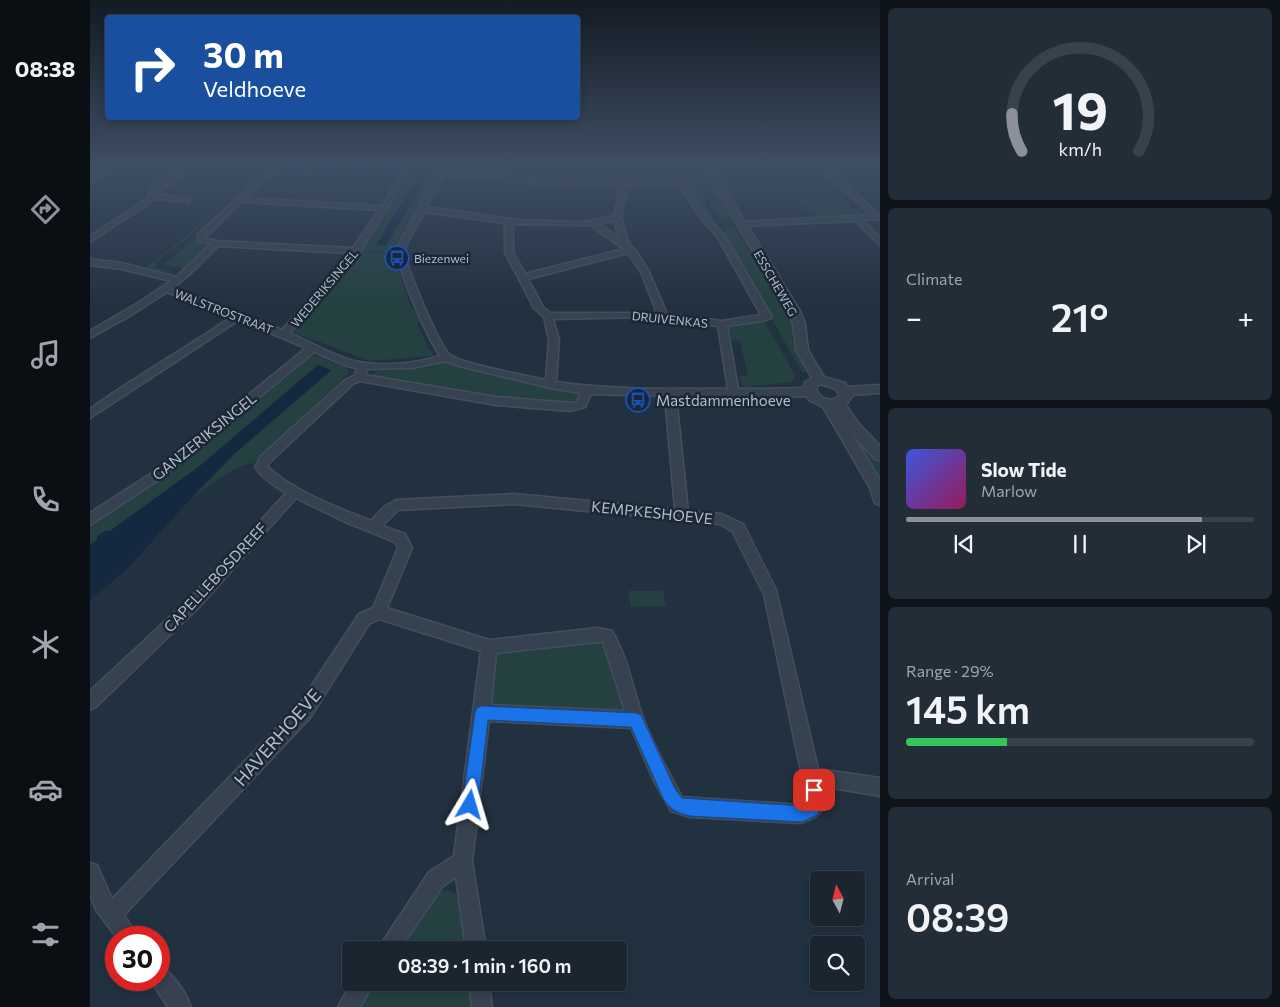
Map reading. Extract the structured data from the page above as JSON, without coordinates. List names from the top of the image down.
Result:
{
  "streets": {
    "street": [
      "ESSCHEWEG",
      "WEDERIKSINGEL",
      "WALSTROSTRAAT",
      "DRUIVENKAS",
      "GANZERIKSINGEL",
      "KEMPKESHOEVE",
      "CAPELLEBOSDREEF",
      "HAVERHOEVE"
    ]
  },
  "crossings": [
    ["ESSCHEWEG", "DRUIVENKAS"],
    ["WEDERIKSINGEL", "WALSTROSTRAAT"],
    ["WALSTROSTRAAT", "GANZERIKSINGEL"],
    ["WALSTROSTRAAT", "HAVERHOEVE"],
    ["KEMPKESHOEVE", "HAVERHOEVE"],
    ["CAPELLEBOSDREEF", "HAVERHOEVE"]
  ],
  "places": {
    "bus stop": ["Biezenwei", "Mastdammenhoeve"]
  },
  "north": "top",
  "page": {
    "tabs": "08:38",
    "turn": ["30 m", "Veldhoeve"],
    "tile": [
      "Climate",
      ["Range · 29%", "145 km"],
      ["Arrival", "08:39"]
    ],
    "heat": ["−", "21°", "+"],
    "song": ["Slow Tide", "Marlow"],
    "limit": "30",
    "trip": "08:39 · 1 min · 160 m",
    "gauge": ["19", "km/h"]
  }
}
